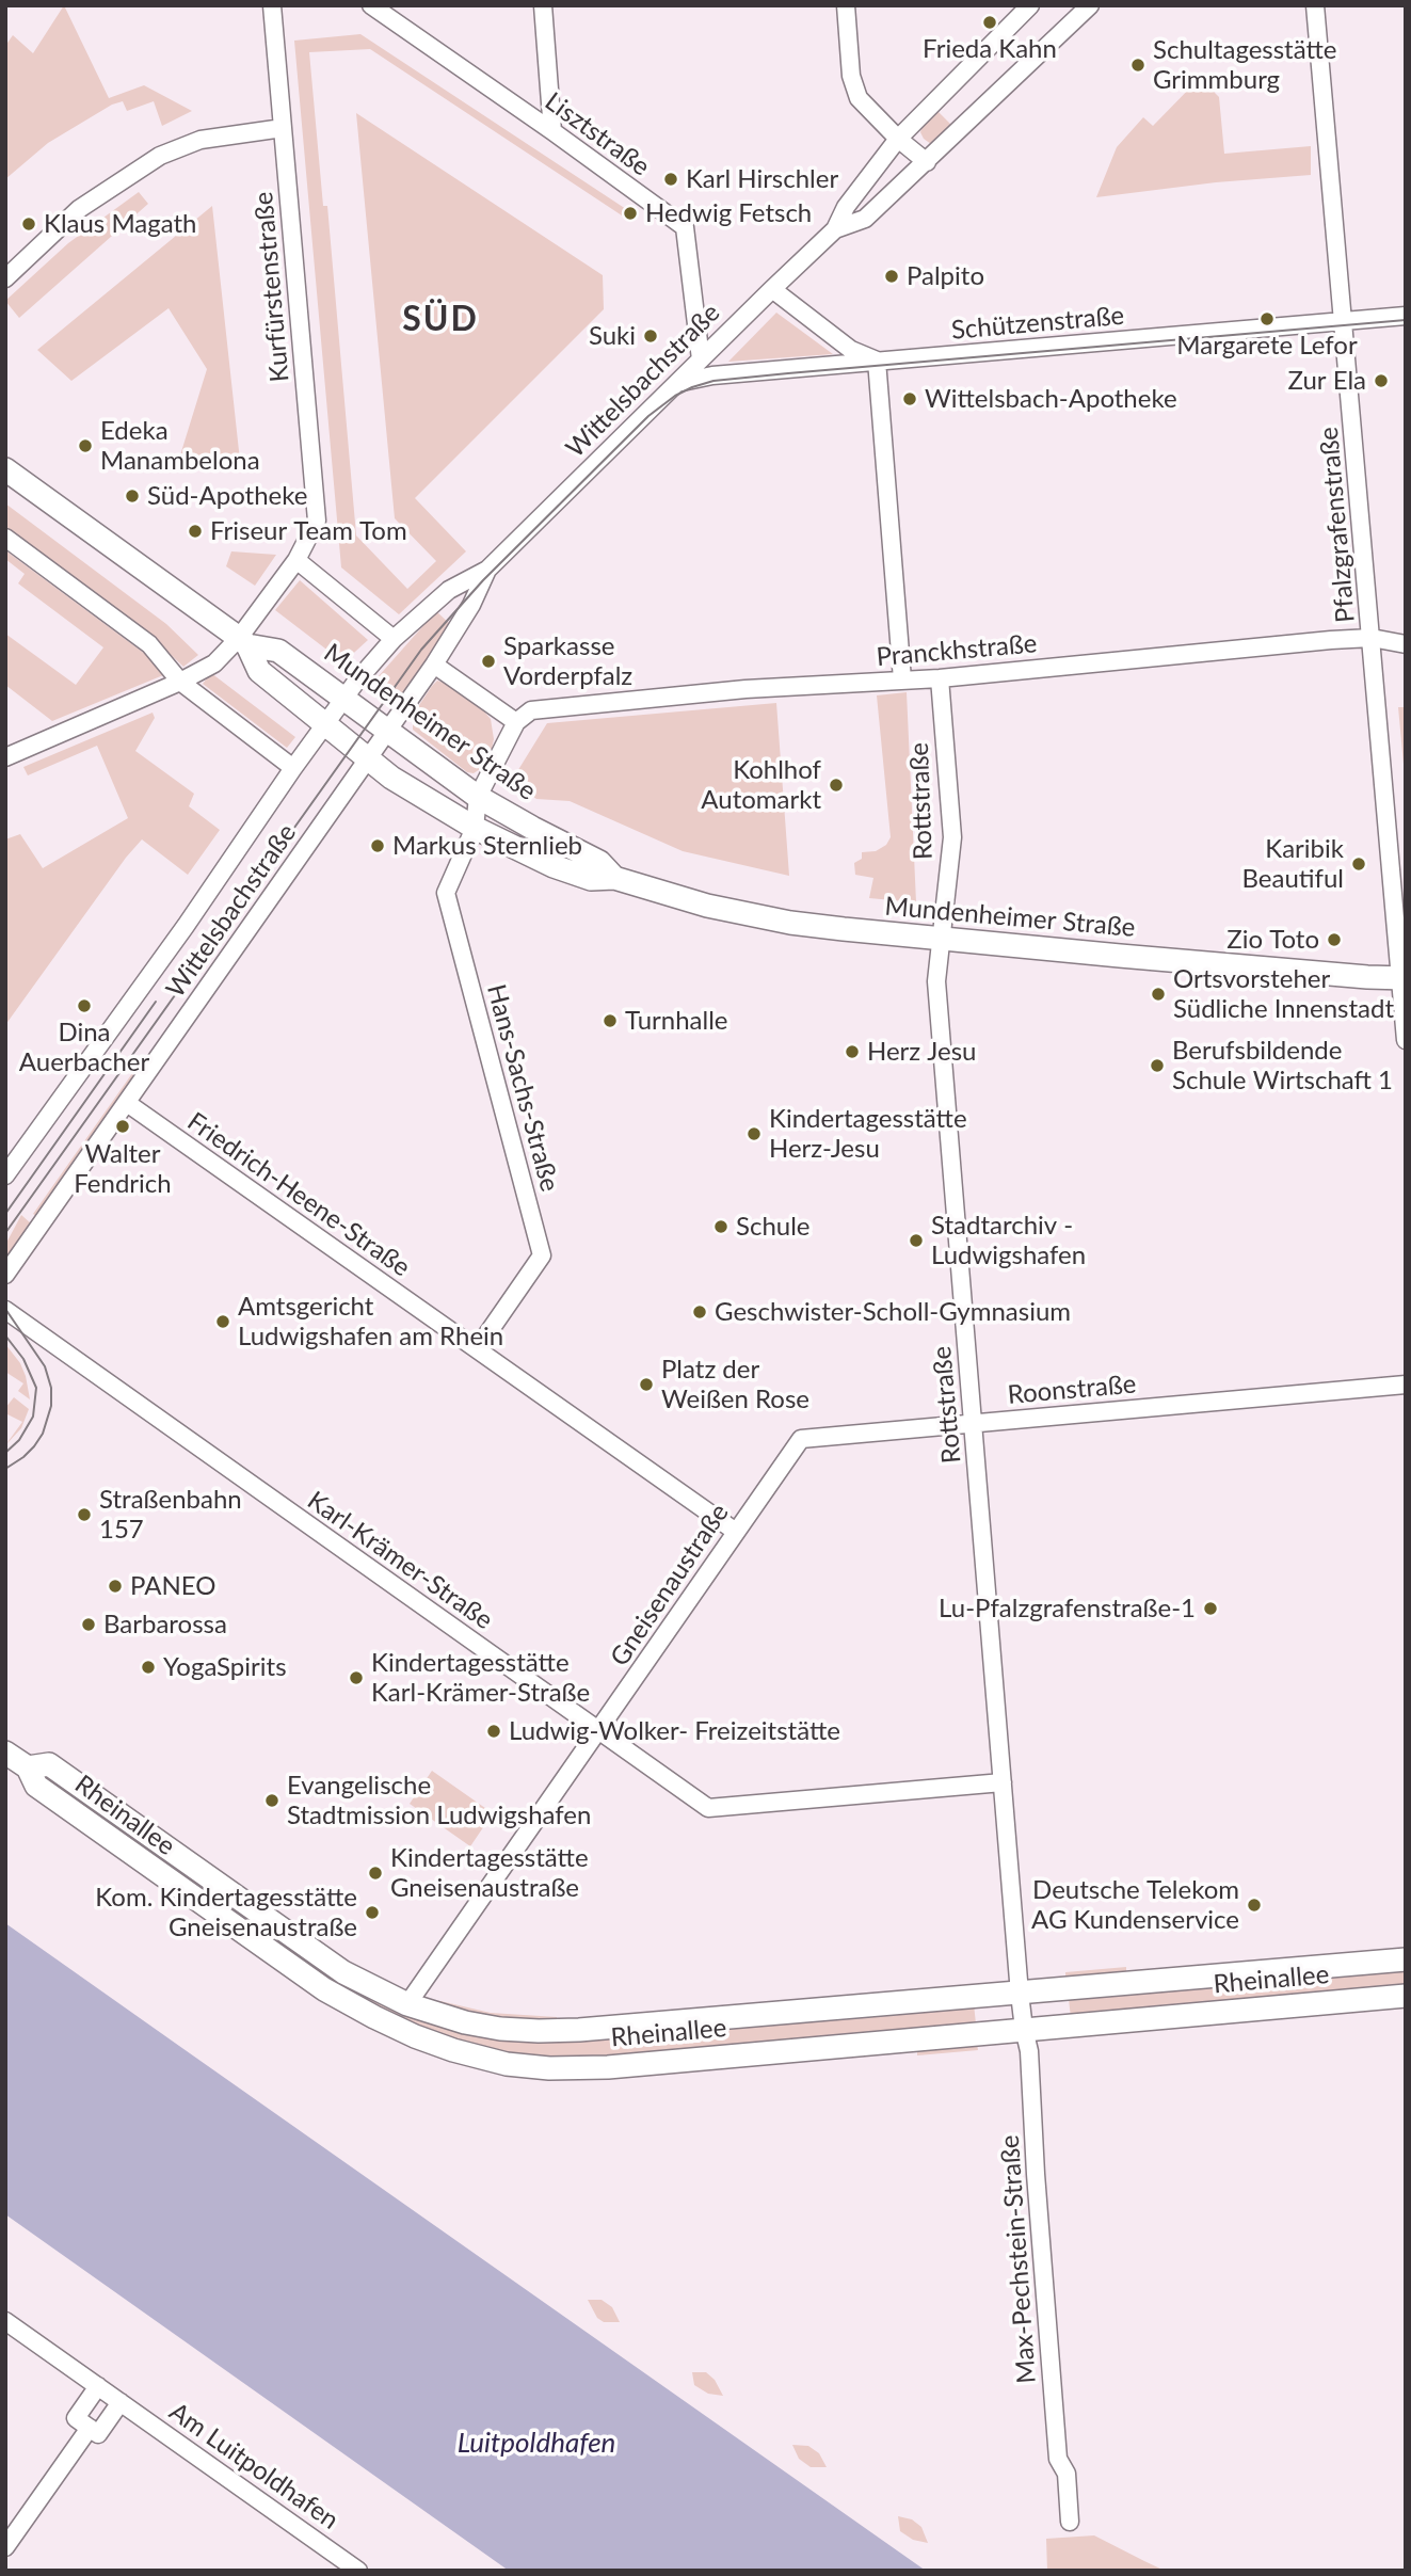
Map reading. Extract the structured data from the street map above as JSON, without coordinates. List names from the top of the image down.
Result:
{
  "streets": {
    "street": [
      "Lisztstraße",
      "Kurfürstenstraße",
      "Schützenstraße",
      "Wittelsbachstraße",
      "Pfalzgrafenstraße",
      "Pranckhstraße",
      "Mundenheimer Straße",
      "Rottstraße",
      "Hans-Sachs-Straße",
      "Friedrich-Heene-Straße",
      "Roonstraße",
      "Karl-Krämer-Straße",
      "Gneisenaustraße",
      "Rheinallee",
      "Max-Pechstein-Straße",
      "Am Luitpoldhafen"
    ]
  },
  "crossings": [
    ["Lisztstraße", "Wittelsbachstraße"],
    ["Kurfürstenstraße", "Mundenheimer Straße"],
    ["Schützenstraße", "Wittelsbachstraße"],
    ["Schützenstraße", "Pfalzgrafenstraße"],
    ["Wittelsbachstraße", "Mundenheimer Straße"],
    ["Wittelsbachstraße", "Friedrich-Heene-Straße"],
    ["Pfalzgrafenstraße", "Pranckhstraße"],
    ["Pfalzgrafenstraße", "Mundenheimer Straße"],
    ["Pranckhstraße", "Rottstraße"],
    ["Mundenheimer Straße", "Rottstraße"],
    ["Mundenheimer Straße", "Hans-Sachs-Straße"],
    ["Rottstraße", "Roonstraße"],
    ["Rottstraße", "Karl-Krämer-Straße"],
    ["Rottstraße", "Rheinallee"],
    ["Rottstraße", "Max-Pechstein-Straße"],
    ["Hans-Sachs-Straße", "Friedrich-Heene-Straße"],
    ["Friedrich-Heene-Straße", "Gneisenaustraße"],
    ["Roonstraße", "Gneisenaustraße"],
    ["Karl-Krämer-Straße", "Gneisenaustraße"],
    ["Gneisenaustraße", "Rheinallee"],
    ["Rheinallee", "Max-Pechstein-Straße"]
  ],
  "districts": ["SÜD"],
  "water": ["Luitpoldhafen"],
  "places": [
    "Frieda Kahn",
    "Schultagesstätte Grimmburg",
    "Karl Hirschler",
    "Hedwig Fetsch",
    "Klaus Magath",
    "Palpito",
    "Margarete Lefor",
    "Suki",
    "Zur Ela",
    "Wittelsbach-Apotheke",
    "Edeka Manambelona",
    "Süd-Apotheke",
    "Friseur Team Tom",
    "Sparkasse Vorderpfalz",
    "Kohlhof Automarkt",
    "Markus Sternlieb",
    "Karibik Beautiful",
    "Zio Toto",
    "Ortsvorsteher Südliche Innenstadt",
    "Dina Auerbacher",
    "Turnhalle",
    "Herz Jesu",
    "Berufsbildende Schule Wirtschaft 1",
    "Walter Fendrich",
    "Kindertagesstätte Herz-Jesu",
    "Schule",
    "Stadtarchiv - Ludwigshafen",
    "Geschwister-Scholl-Gymnasium",
    "Amtsgericht Ludwigshafen am Rhein",
    "Platz der Weißen Rose",
    "Straßenbahn 157",
    "PANEO",
    "Lu-Pfalzgrafenstraße-1",
    "Barbarossa",
    "YogaSpirits",
    "Kindertagesstätte Karl-Krämer-Straße",
    "Ludwig-Wolker- Freizeitstätte",
    "Evangelische Stadtmission Ludwigshafen",
    "Kindertagesstätte Gneisenaustraße",
    "Deutsche Telekom AG Kundenservice",
    "Kom. Kindertagesstätte Gneisenaustraße"
  ]
}
